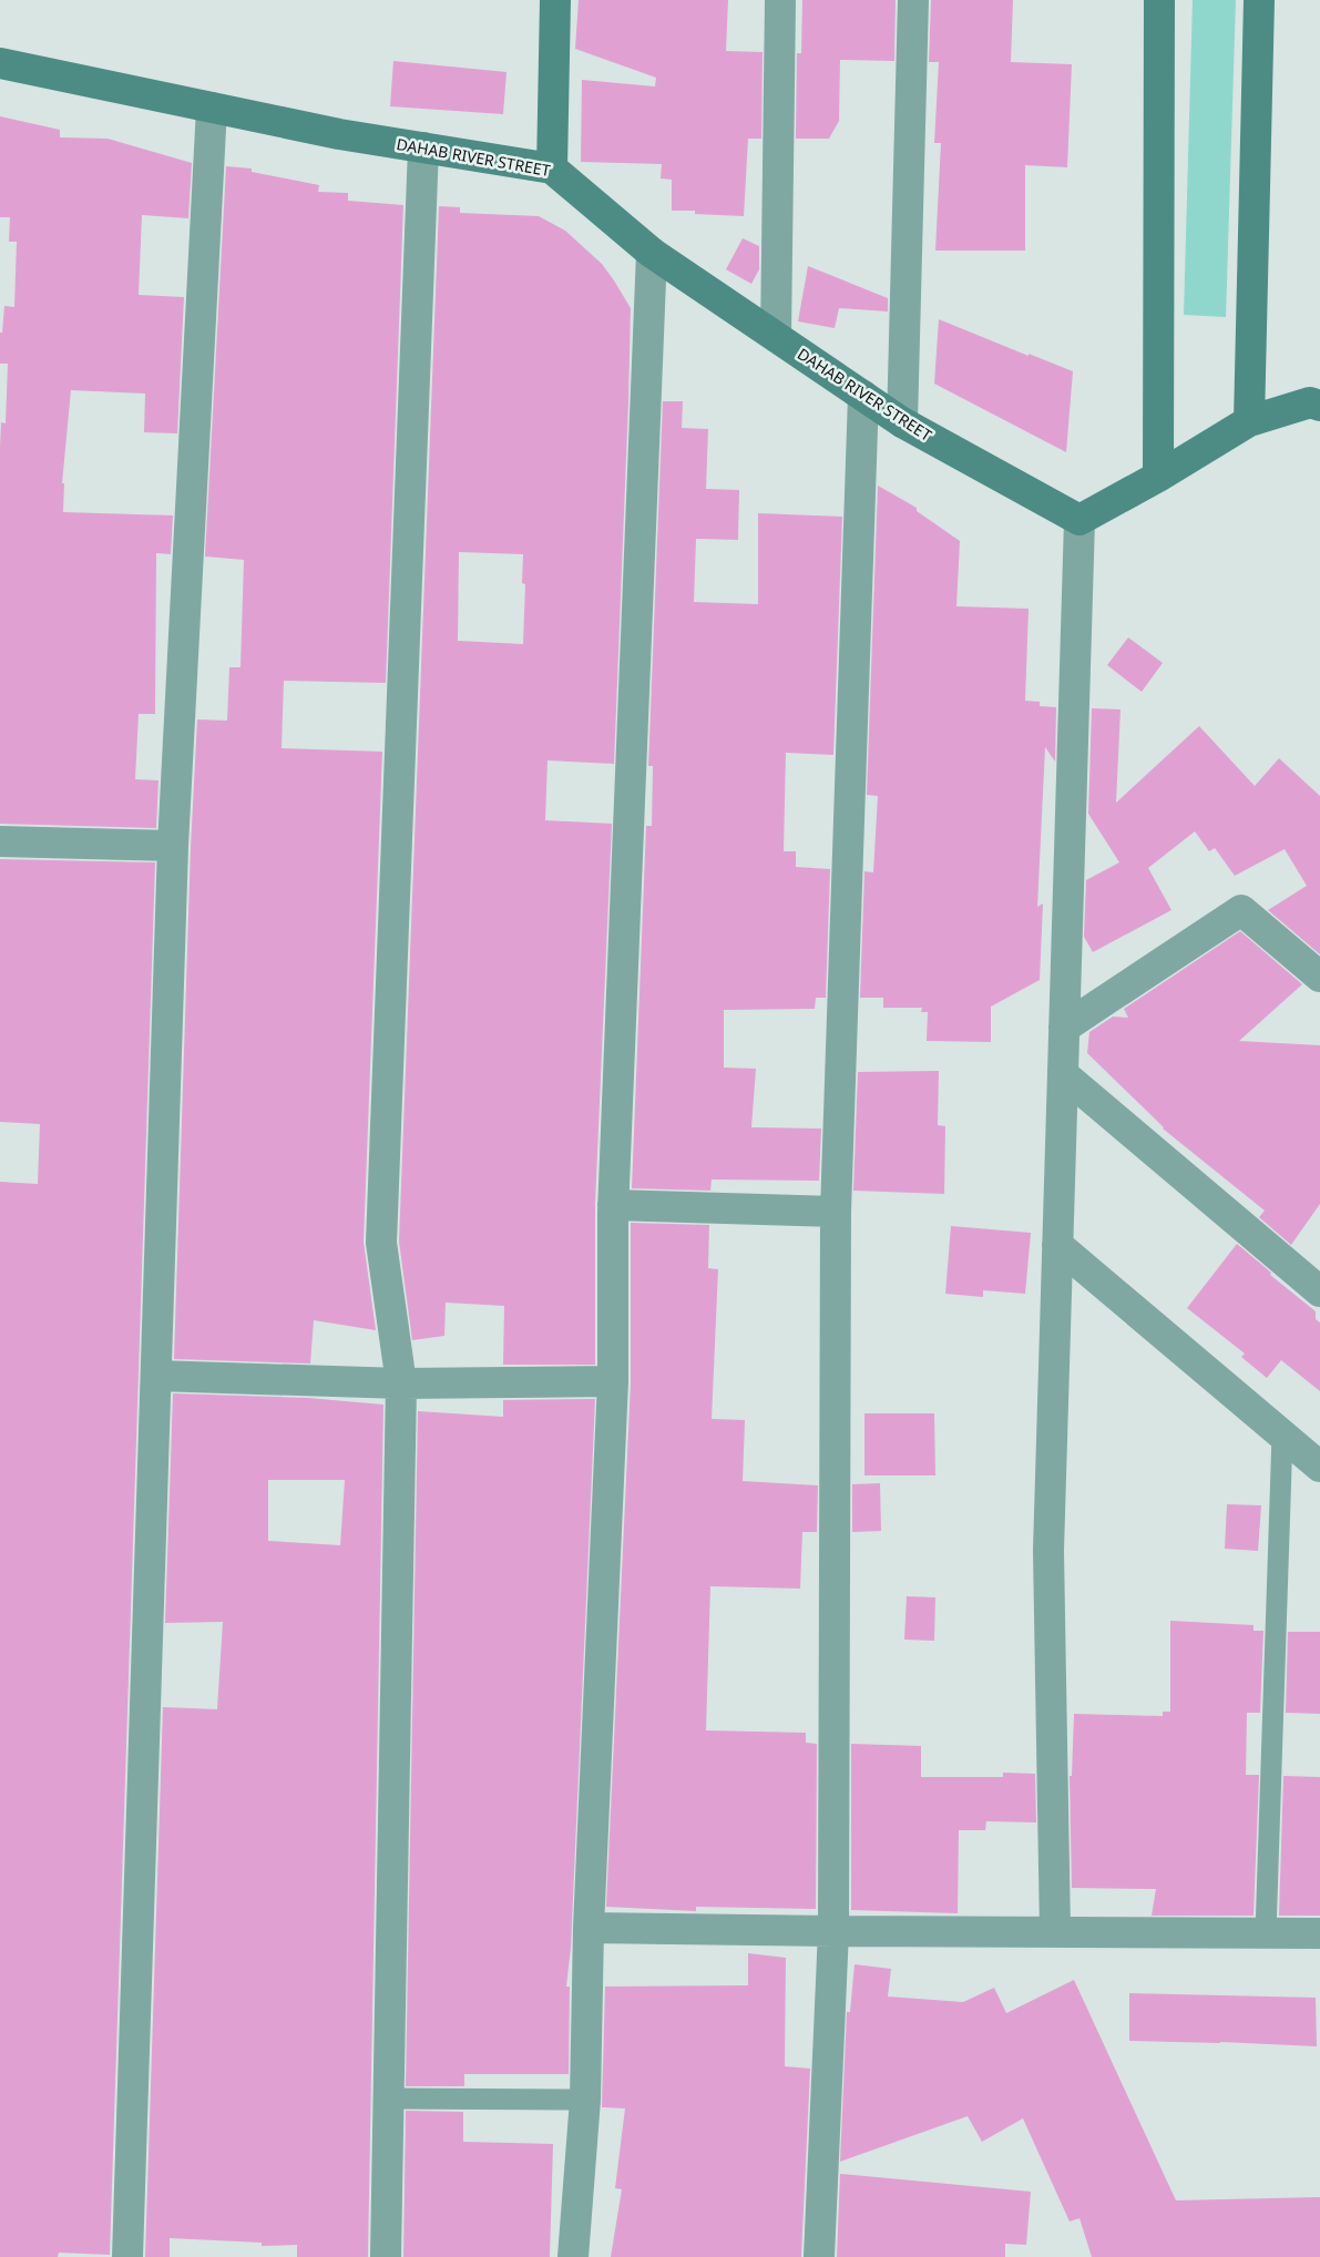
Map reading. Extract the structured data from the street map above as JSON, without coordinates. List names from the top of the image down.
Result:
{
  "streets": {
    "main road": ["DAHAB RIVER STREET"]
  }
}
